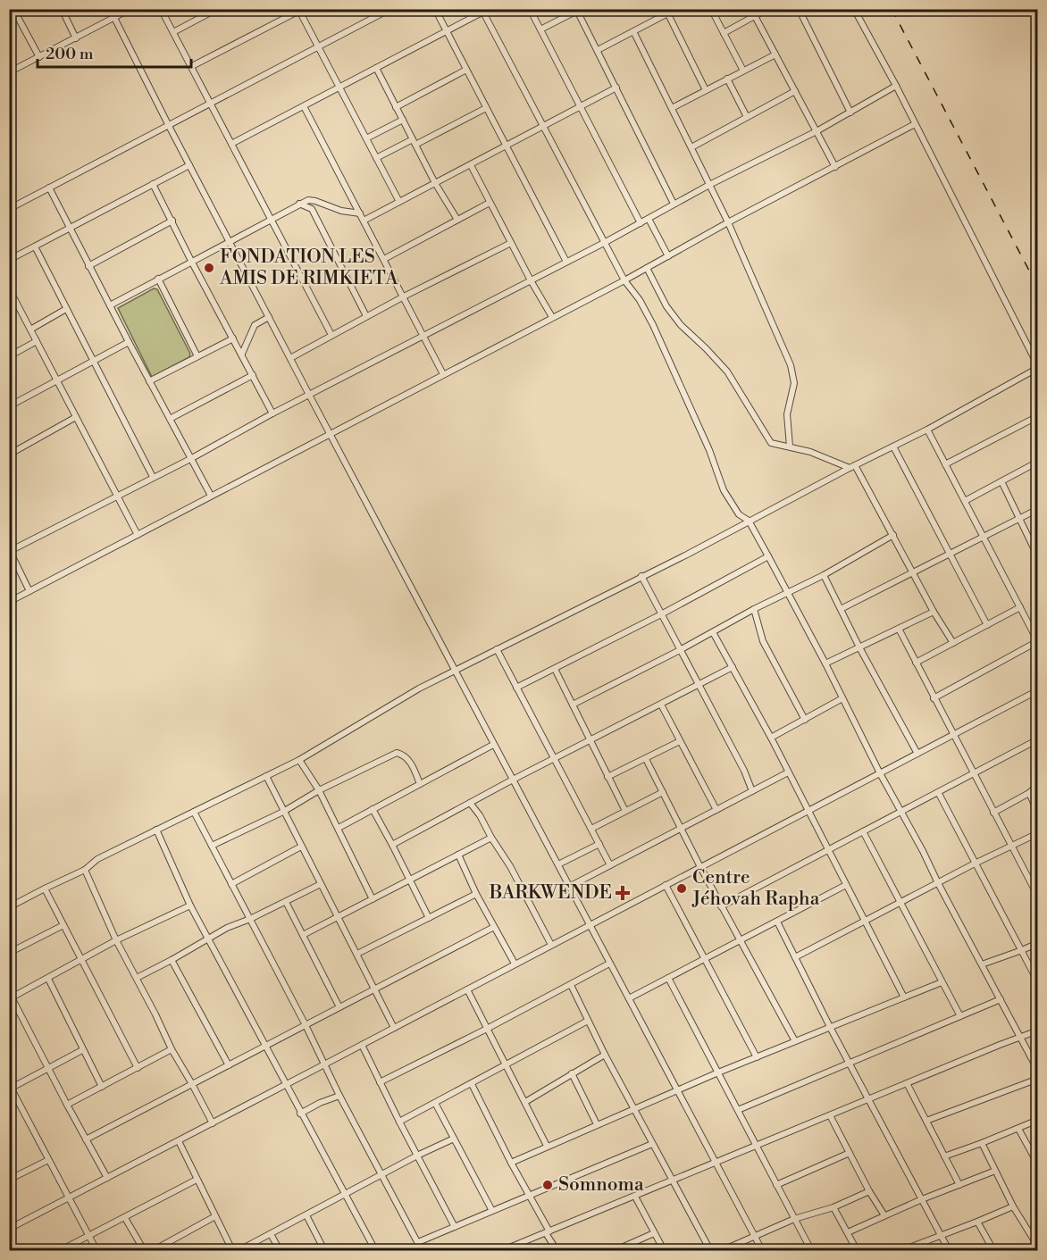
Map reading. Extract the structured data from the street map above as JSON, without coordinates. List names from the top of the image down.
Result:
{
  "places": {
    "other": ["FONDATION LES AMIS DE RIMKIETA", "Centre Jéhovah Rapha", "Somnoma"],
    "health": ["BARKWENDE"]
  },
  "scale_bar": "200 m"
}
